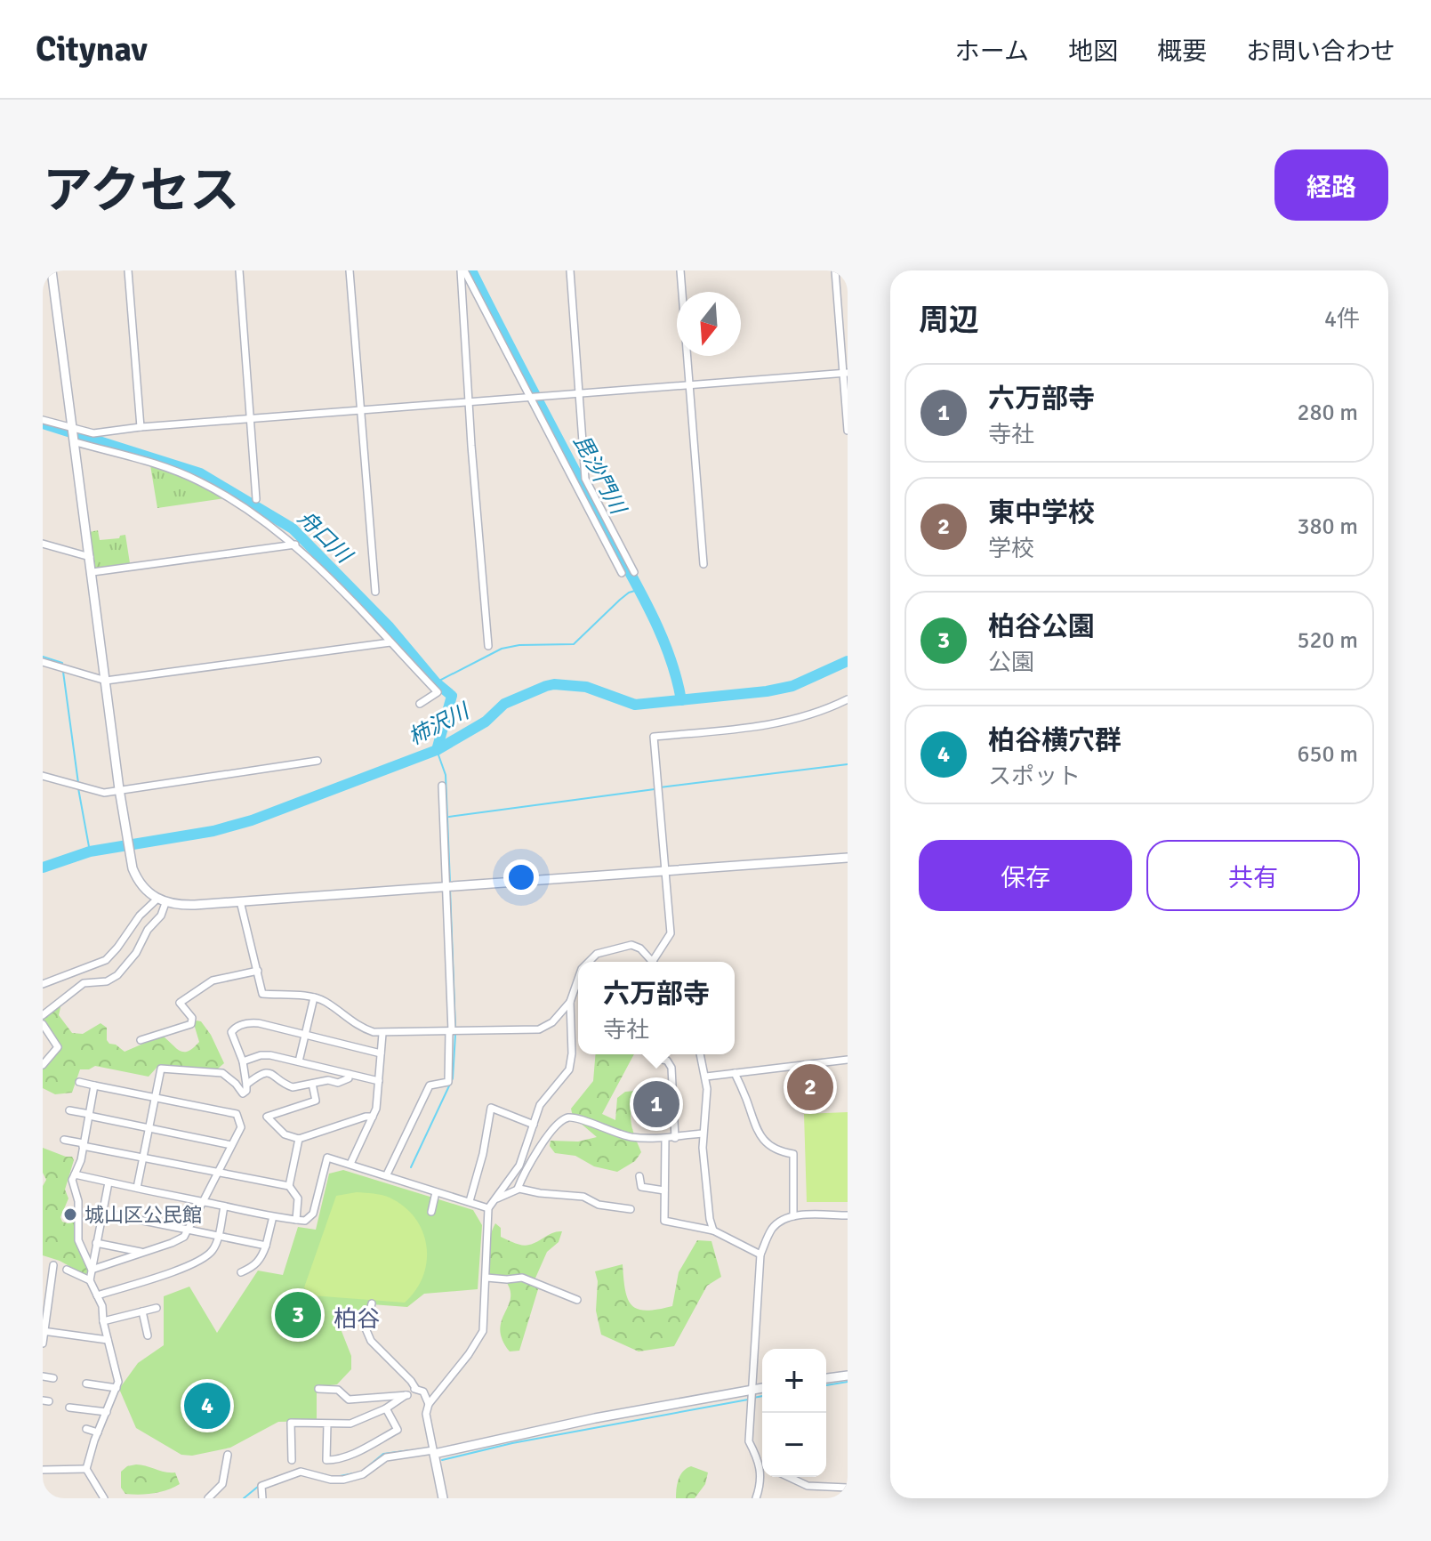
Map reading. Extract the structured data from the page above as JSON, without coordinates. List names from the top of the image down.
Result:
{
  "districts": ["柏谷"],
  "water": ["毘沙門川", "舟口川", "柿沢川"],
  "places": ["城山区公民館"],
  "north": "bottom",
  "page": {
    "header": "Citynav",
    "nav": [
      "ホーム",
      "地図",
      "概要",
      "お問い合わせ"
    ],
    "title": "アクセス",
    "buttons": [
      "経路",
      ["保存", "共有"]
    ],
    "heading": ["周辺", "4件"],
    "list": [
      {
        "mark": "1",
        "name": "六万部寺",
        "note": "寺社",
        "value": "280 m"
      },
      {
        "mark": "2",
        "name": "東中学校",
        "note": "学校",
        "value": "380 m"
      },
      {
        "mark": "3",
        "name": "柏谷公園",
        "note": "公園",
        "value": "520 m"
      },
      {
        "mark": "4",
        "name": "柏谷横穴群",
        "note": "スポット",
        "value": "650 m"
      }
    ],
    "popup": ["六万部寺", "寺社"],
    "pins": [
      "2",
      "1",
      "3",
      "4"
    ],
    "map_buttons": ["+", "−"]
  }
}
